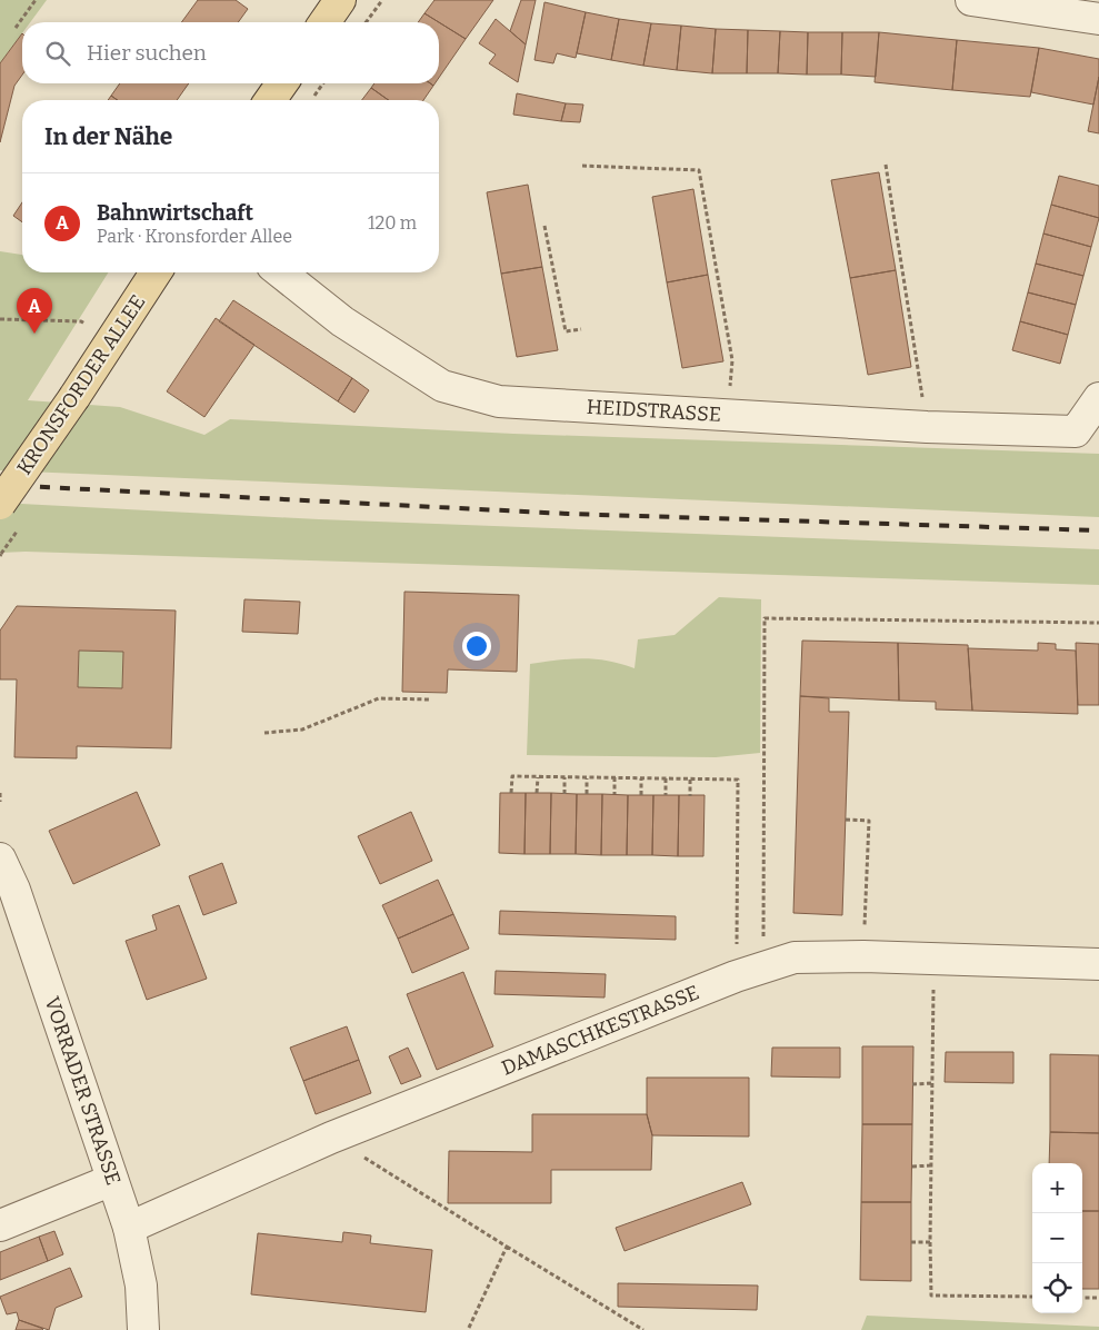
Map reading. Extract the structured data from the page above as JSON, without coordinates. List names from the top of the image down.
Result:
{
  "streets": {
    "main road": ["KRONSFORDER ALLEE"],
    "street": ["HEIDSTRASSE", "DAMASCHKESTRASSE", "VORRADER STRASSE"]
  },
  "crossings": [
    ["DAMASCHKESTRASSE", "VORRADER STRASSE"]
  ],
  "page": {
    "search": "Hier suchen",
    "heading": "In der Nähe",
    "list": [
      {
        "mark": "A",
        "name": "Bahnwirtschaft",
        "note": "Park · Kronsforder Allee",
        "value": "120 m"
      }
    ],
    "pins": "A",
    "map_buttons": ["+", "−"]
  }
}
